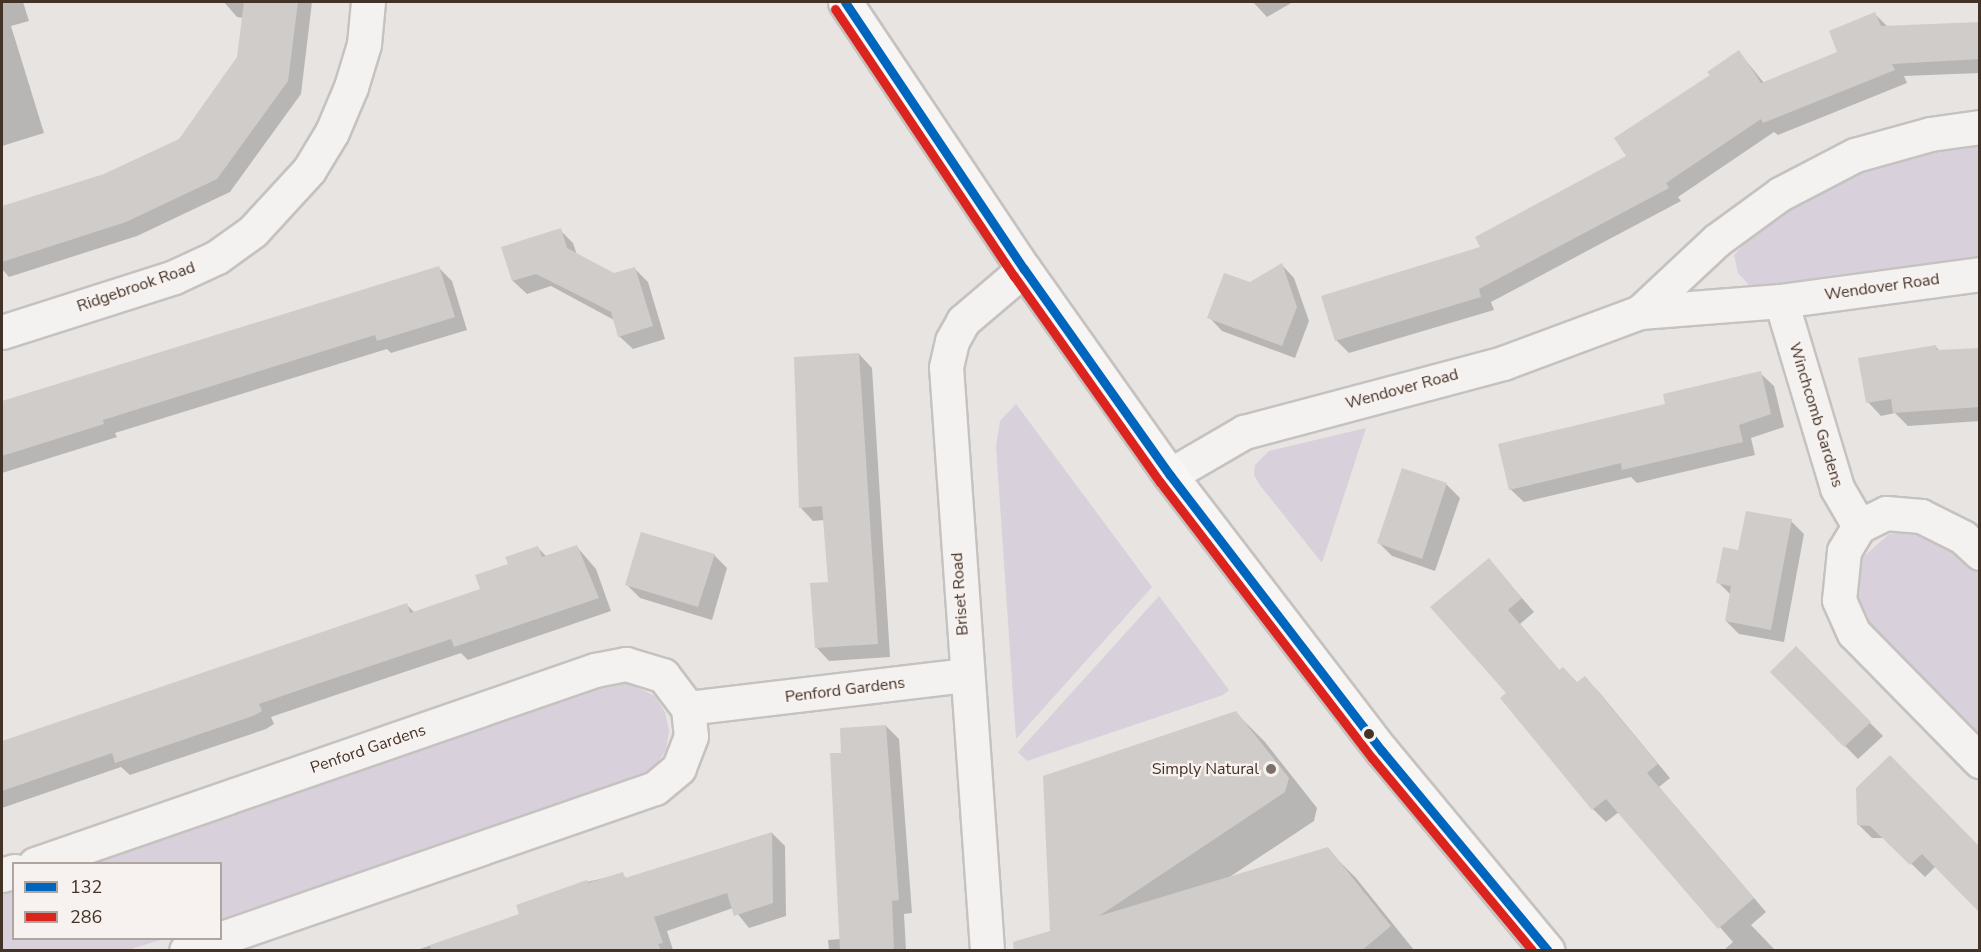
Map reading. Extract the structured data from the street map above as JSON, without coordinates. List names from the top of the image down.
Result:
{
  "streets": {
    "street": [
      "Ridgebrook Road",
      "Wendover Road",
      "Winchcomb Gardens",
      "Briset Road",
      "Penford Gardens"
    ]
  },
  "crossings": [
    ["Wendover Road", "Winchcomb Gardens"],
    ["Briset Road", "Penford Gardens"]
  ],
  "places": ["Simply Natural"],
  "lines": ["transit line 132", "transit line 286"],
  "legend": ["132", "286"]
}
